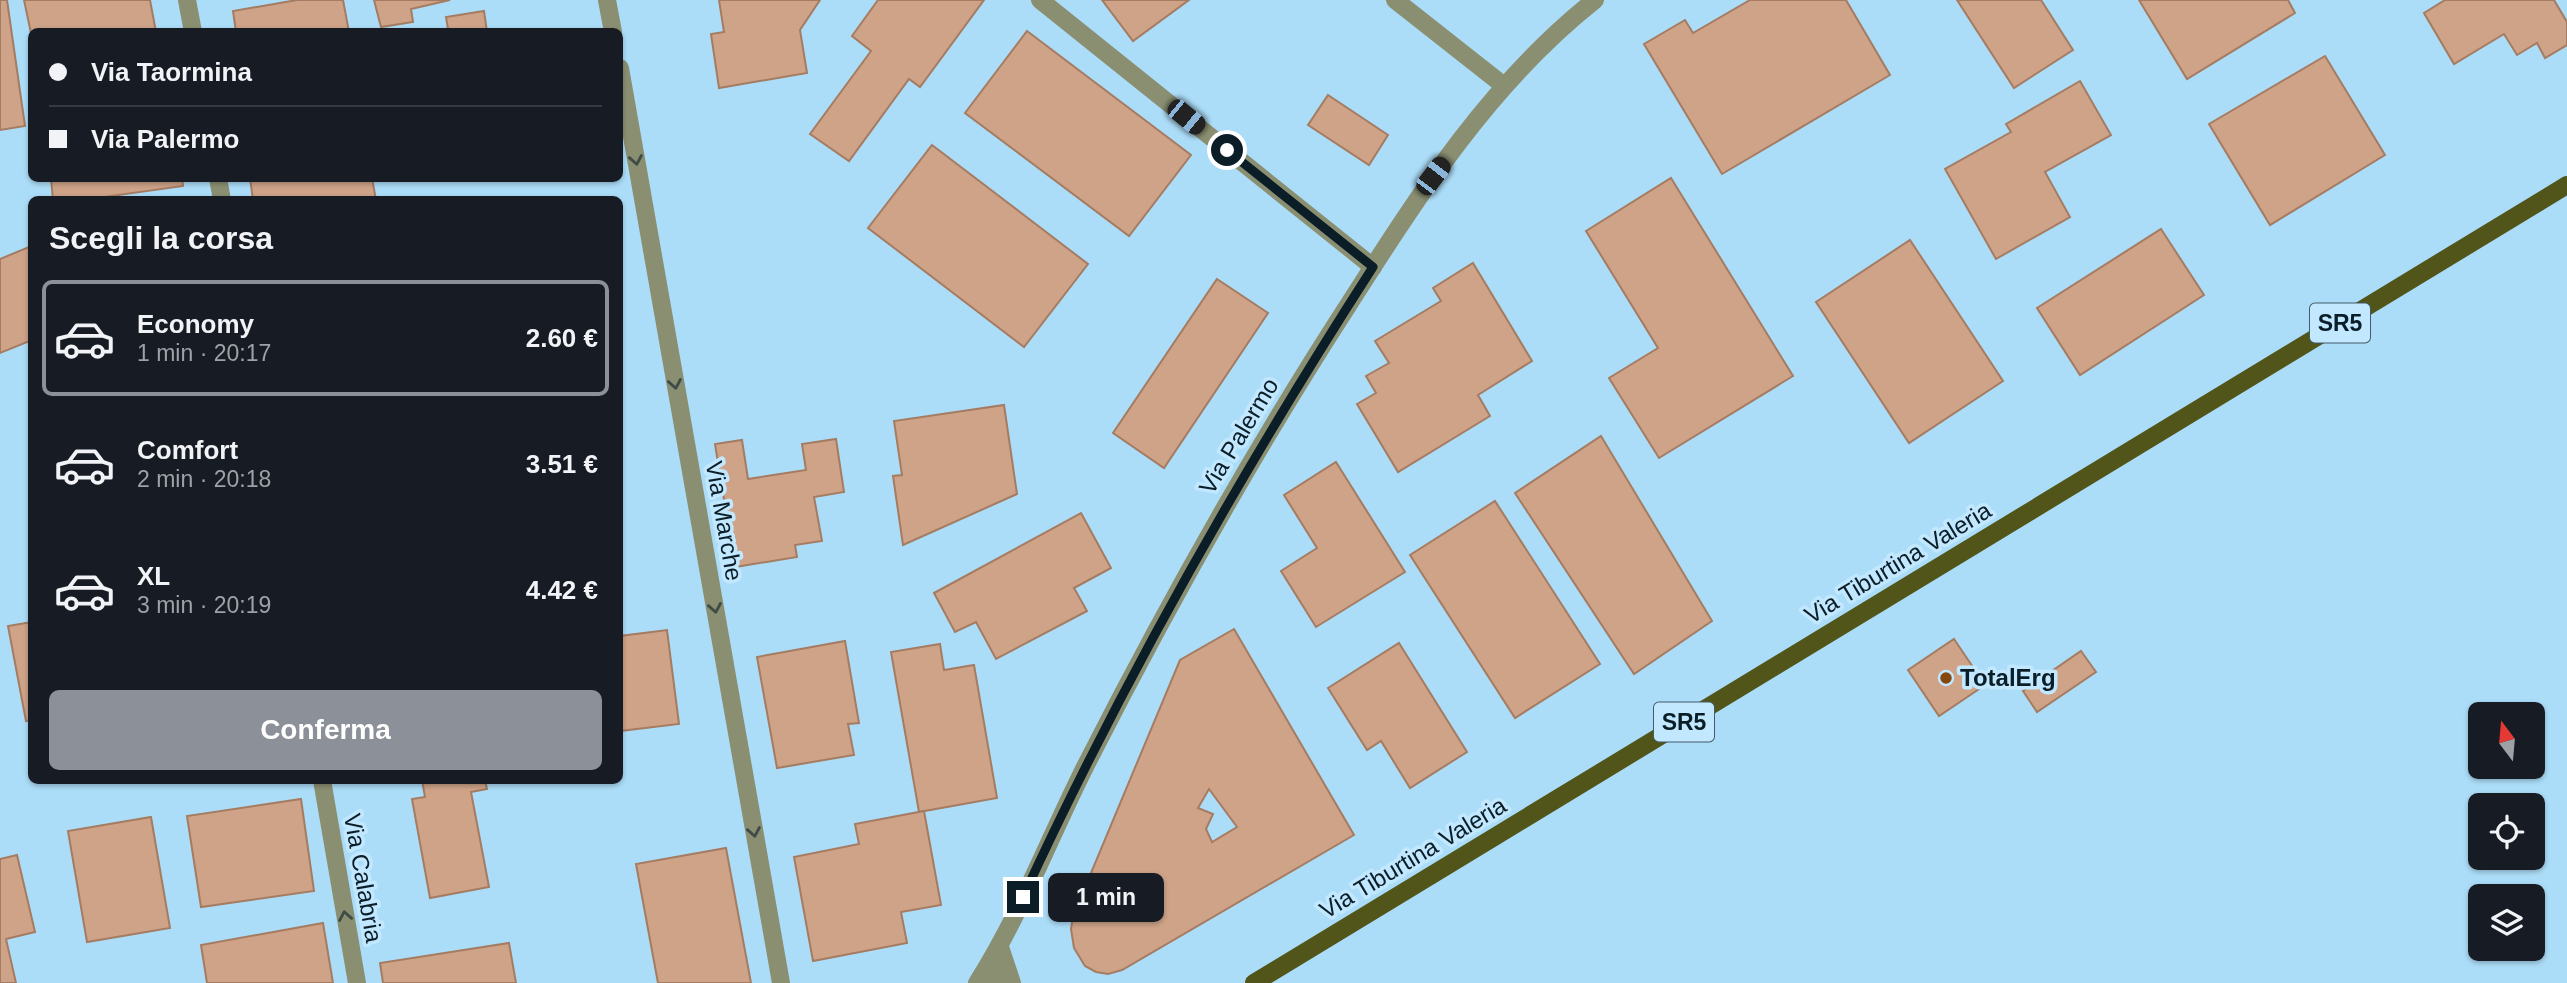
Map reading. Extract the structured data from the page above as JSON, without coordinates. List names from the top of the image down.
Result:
{
  "streets": {
    "main road": ["SR5", "Via Tiburtina Valeria"],
    "street": ["Via Palermo", "Via Marche", "Via Calabria"]
  },
  "one_way": ["Via Marche", "Via Calabria"],
  "places": ["TotalErg"],
  "north": "top",
  "page": {
    "banner": ["Via Taormina", "Via Palermo"],
    "heading": "Scegli la corsa",
    "list": [
      {
        "name": "Economy",
        "note": "1 min · 20:17",
        "value": "2.60 €"
      },
      {
        "name": "Comfort",
        "note": "2 min · 20:18",
        "value": "3.51 €"
      },
      {
        "name": "XL",
        "note": "3 min · 20:19",
        "value": "4.42 €"
      }
    ],
    "buttons": "Conferma",
    "bubble": "1 min"
  }
}
